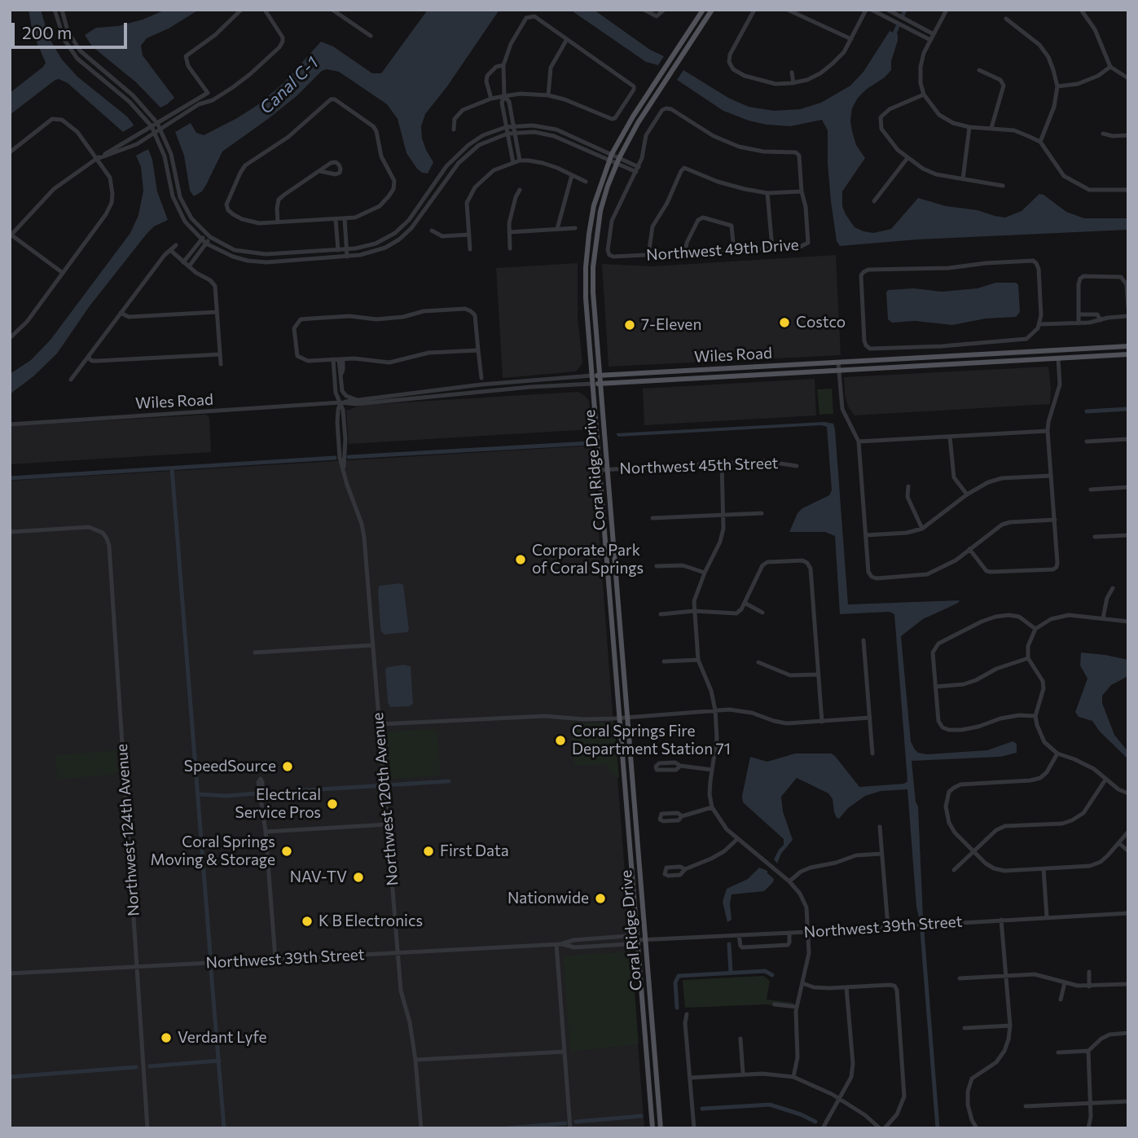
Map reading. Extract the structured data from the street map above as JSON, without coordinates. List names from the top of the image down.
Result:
{
  "streets": {
    "main road": ["Wiles Road", "Coral Ridge Drive"],
    "street": [
      "Northwest 49th Drive",
      "Northwest 45th Street",
      "Northwest 120th Avenue",
      "Northwest 124th Avenue",
      "Northwest 39th Street"
    ]
  },
  "crossings": [
    ["Wiles Road", "Coral Ridge Drive"],
    ["Wiles Road", "Northwest 120th Avenue"],
    ["Northwest 45th Street", "Coral Ridge Drive"],
    ["Coral Ridge Drive", "Northwest 39th Street"],
    ["Northwest 120th Avenue", "Northwest 39th Street"],
    ["Northwest 124th Avenue", "Northwest 39th Street"]
  ],
  "water": ["Canal C-1"],
  "places": [
    "Costco",
    "7-Eleven",
    "Corporate Park of Coral Springs",
    "Coral Springs Fire Department Station 71",
    "SpeedSource",
    "Electrical Service Pros",
    "Coral Springs Moving & Storage",
    "First Data",
    "NAV-TV",
    "Nationwide",
    "K B Electronics",
    "Verdant Lyfe"
  ],
  "scale_bar": "200 m"
}
